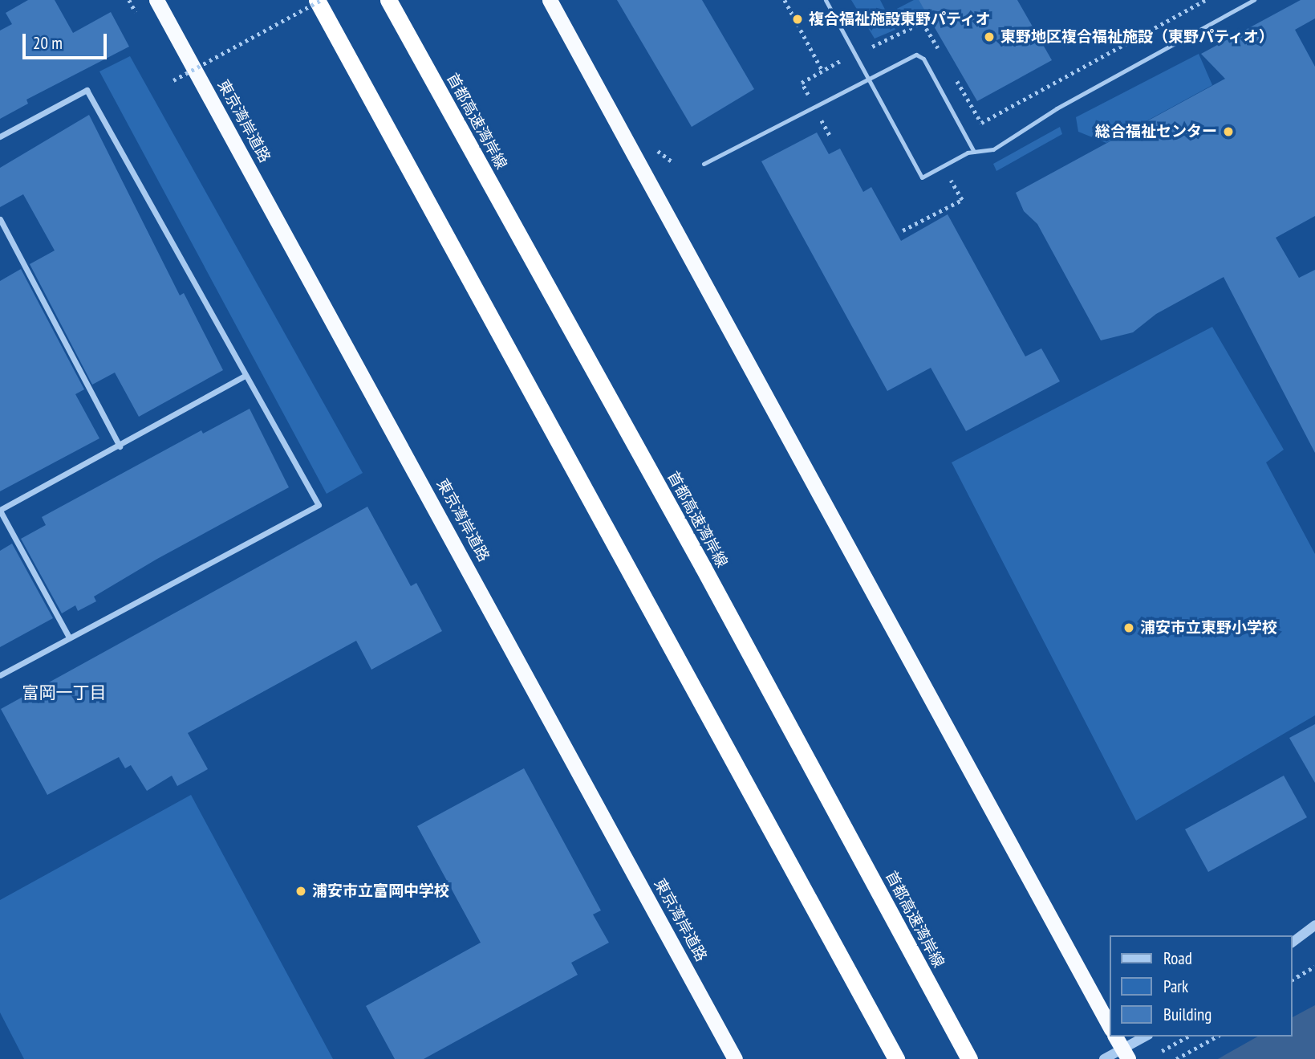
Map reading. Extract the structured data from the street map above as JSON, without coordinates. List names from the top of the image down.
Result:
{
  "streets": {
    "highway": ["東京湾岸道路", "首都高速湾岸線"]
  },
  "districts": ["富岡一丁目"],
  "places": [
    "複合福祉施設東野パティオ",
    "東野地区複合福祉施設（東野パティオ）",
    "総合福祉センター",
    "浦安市立東野小学校",
    "浦安市立富岡中学校"
  ],
  "legend": ["Road", "Park", "Building"],
  "scale_bar": "20 m"
}
